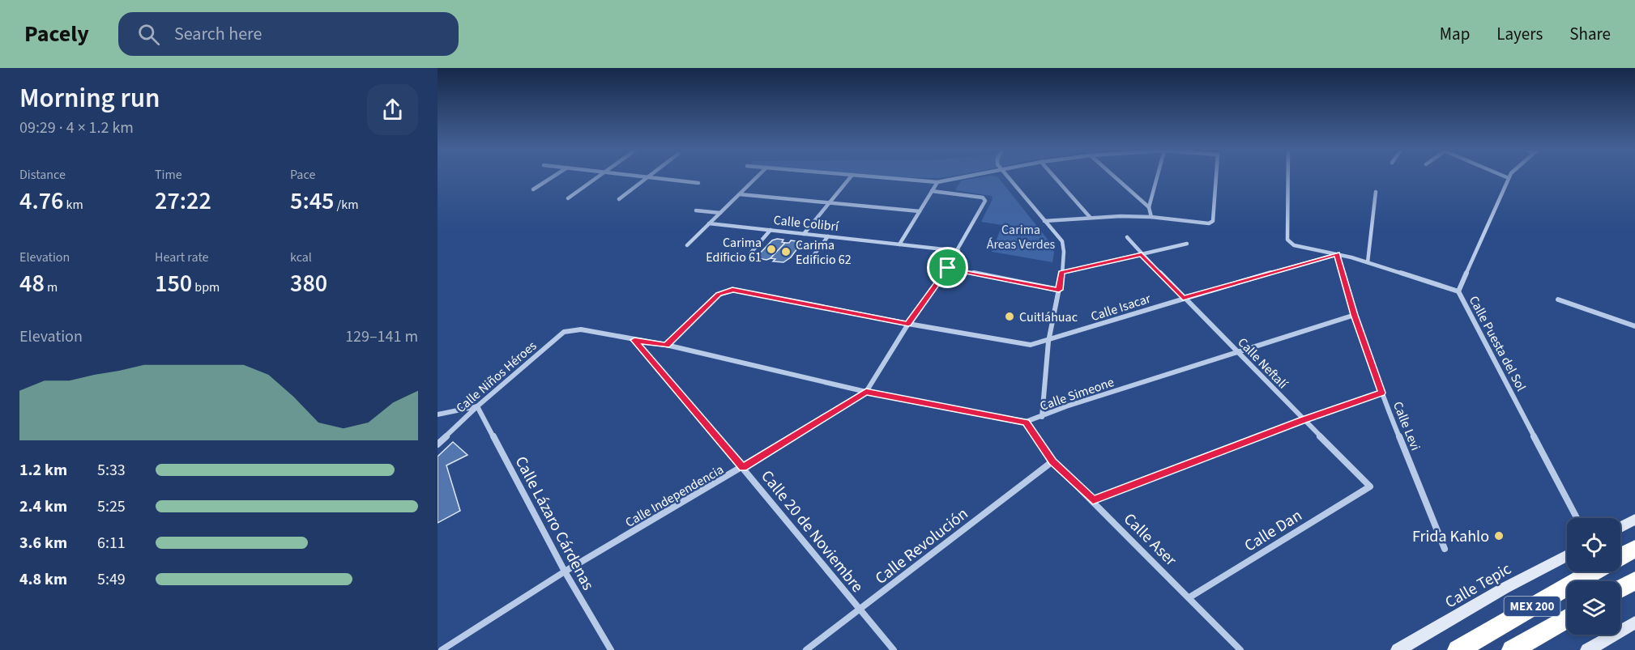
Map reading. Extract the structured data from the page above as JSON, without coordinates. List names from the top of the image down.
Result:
{
  "streets": {
    "highway": ["MEX 200"],
    "main road": ["Calle Tepic"],
    "street": [
      "Calle Colibrí",
      "Calle Isacar",
      "Calle Puesta del Sol",
      "Calle Neftalí",
      "Calle Niños Héroes",
      "Calle Simeone",
      "Calle Levi",
      "Calle Independencia",
      "Calle Lázaro Cárdenas",
      "Calle Dan",
      "Calle 20 de Noviembre",
      "Calle Aser",
      "Calle Revolución"
    ]
  },
  "crossings": [
    ["Calle Colibrí", "Calle Independencia"],
    ["Calle Isacar", "Calle Neftalí"],
    ["Calle Isacar", "Calle Simeone"],
    ["Calle Isacar", "Calle Levi"],
    ["Calle Isacar", "Calle Independencia"],
    ["Calle Neftalí", "Calle Simeone"],
    ["Calle Neftalí", "Calle Dan"],
    ["Calle Niños Héroes", "Calle Simeone"],
    ["Calle Niños Héroes", "Calle Lázaro Cárdenas"],
    ["Calle Simeone", "Calle Levi"],
    ["Calle Simeone", "Calle Independencia"],
    ["Calle Simeone", "Calle 20 de Noviembre"],
    ["Calle Simeone", "Calle Aser"],
    ["Calle Independencia", "Calle Lázaro Cárdenas"],
    ["Calle Independencia", "Calle 20 de Noviembre"],
    ["Calle Dan", "Calle Aser"],
    ["Calle 20 de Noviembre", "Calle Revolución"],
    ["Calle Aser", "Calle Revolución"]
  ],
  "parks": ["Carima Áreas Verdes"],
  "places": [
    "Carima Edificio 61",
    "Carima Edificio 62",
    "Cuitláhuac",
    "Frida Kahlo"
  ],
  "page": {
    "header": "Pacely",
    "search": "Search here",
    "nav": ["Map", "Layers", "Share"],
    "heading": ["Morning run", "09:29 · 4 × 1.2 km"],
    "stats": [
      ["Distance", "4.76 km"],
      ["Time", "27:22"],
      ["Pace", "5:45 /km"],
      ["Elevation", "48 m"],
      ["Heart rate", "150 bpm"],
      ["kcal", "380"]
    ],
    "chart": ["Elevation", "129–141 m"],
    "list": [
      {
        "name": "1.2 km",
        "note": "5:33"
      },
      {
        "name": "2.4 km",
        "note": "5:25"
      },
      {
        "name": "3.6 km",
        "note": "6:11"
      },
      {
        "name": "4.8 km",
        "note": "5:49"
      }
    ]
  }
}
